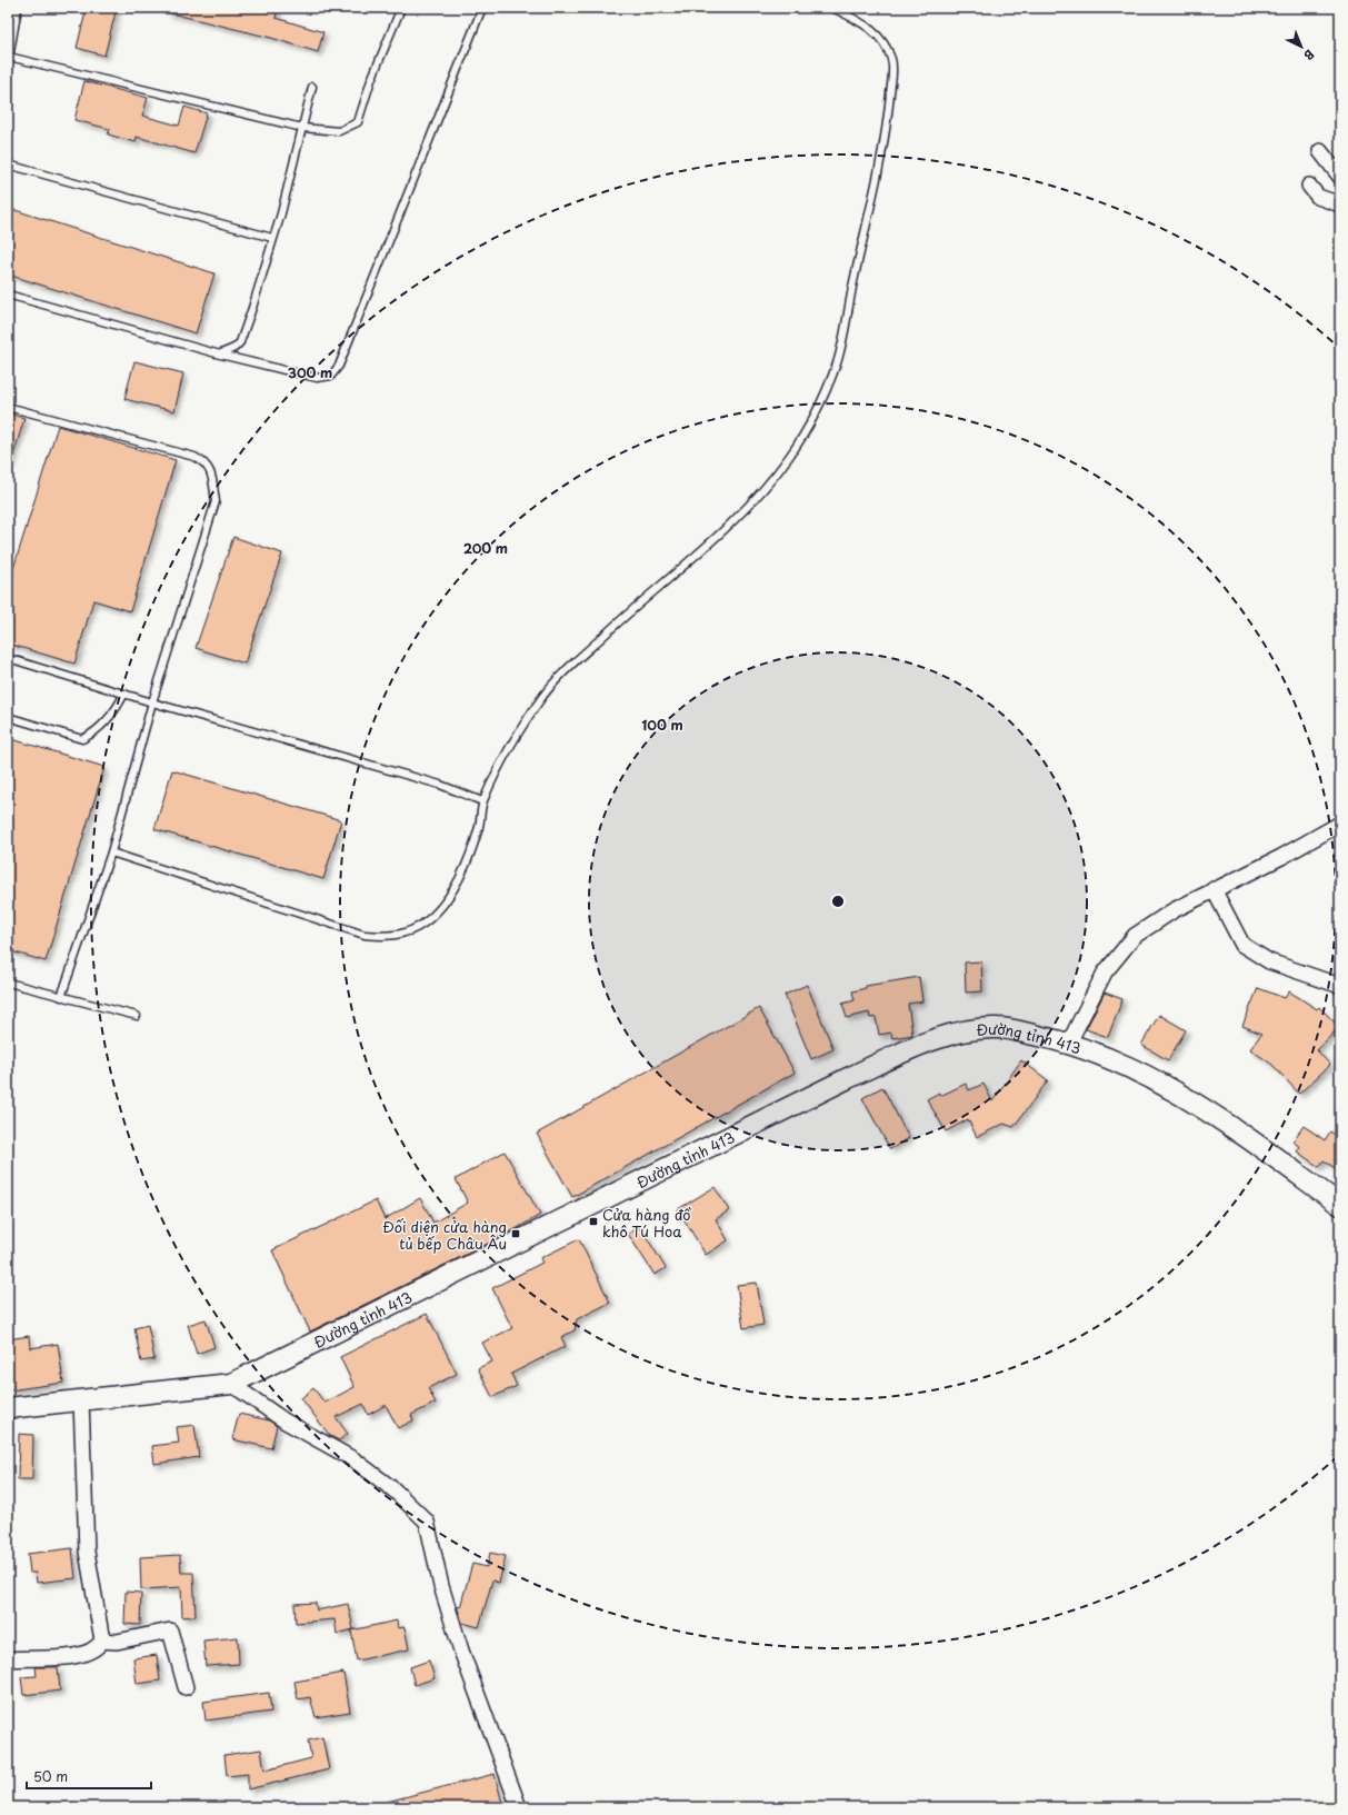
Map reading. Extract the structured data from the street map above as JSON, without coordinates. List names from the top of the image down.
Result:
{
  "streets": {
    "main road": ["Đường tỉnh 413"]
  },
  "places": {
    "transit": ["Cửa hàng đồ khô Tú Hoa", "Đối diện cửa hàng tủ bếp Châu Âu"]
  },
  "scale_bar": "50 m",
  "north": "bottom right",
  "rings": ["300 m", "200 m", "100 m"]
}
